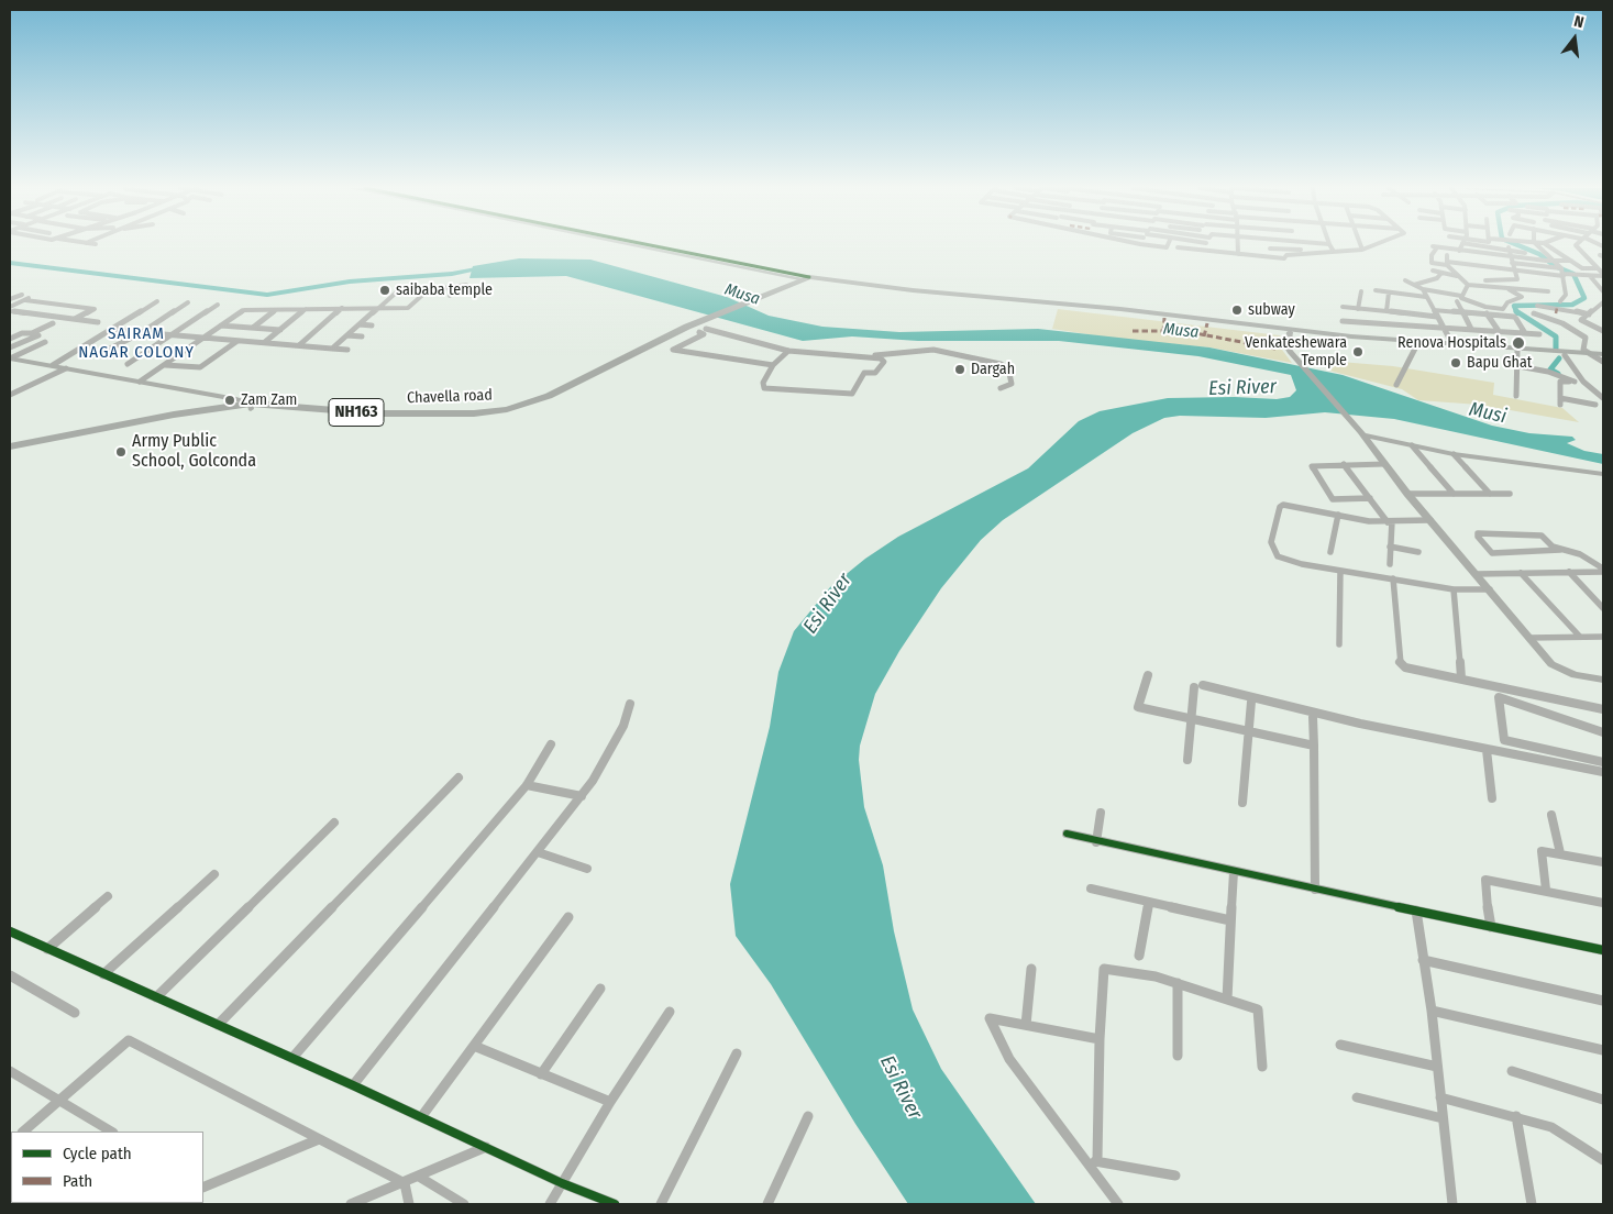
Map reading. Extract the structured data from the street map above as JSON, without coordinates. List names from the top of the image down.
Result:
{
  "streets": {
    "highway": ["Chavella road", "NH163"]
  },
  "crossings": [
    ["Chavella road", "NH163"]
  ],
  "districts": ["SAIRAM NAGAR COLONY"],
  "water": ["Musa", "Esi River", "Musi"],
  "places": [
    "saibaba temple",
    "subway",
    "Renova Hospitals",
    "Venkateshewara Temple",
    "Bapu Ghat",
    "Dargah",
    "Zam Zam",
    "Army Public School, Golconda"
  ],
  "legend": ["Cycle path", "Path"],
  "north": "top"
}
